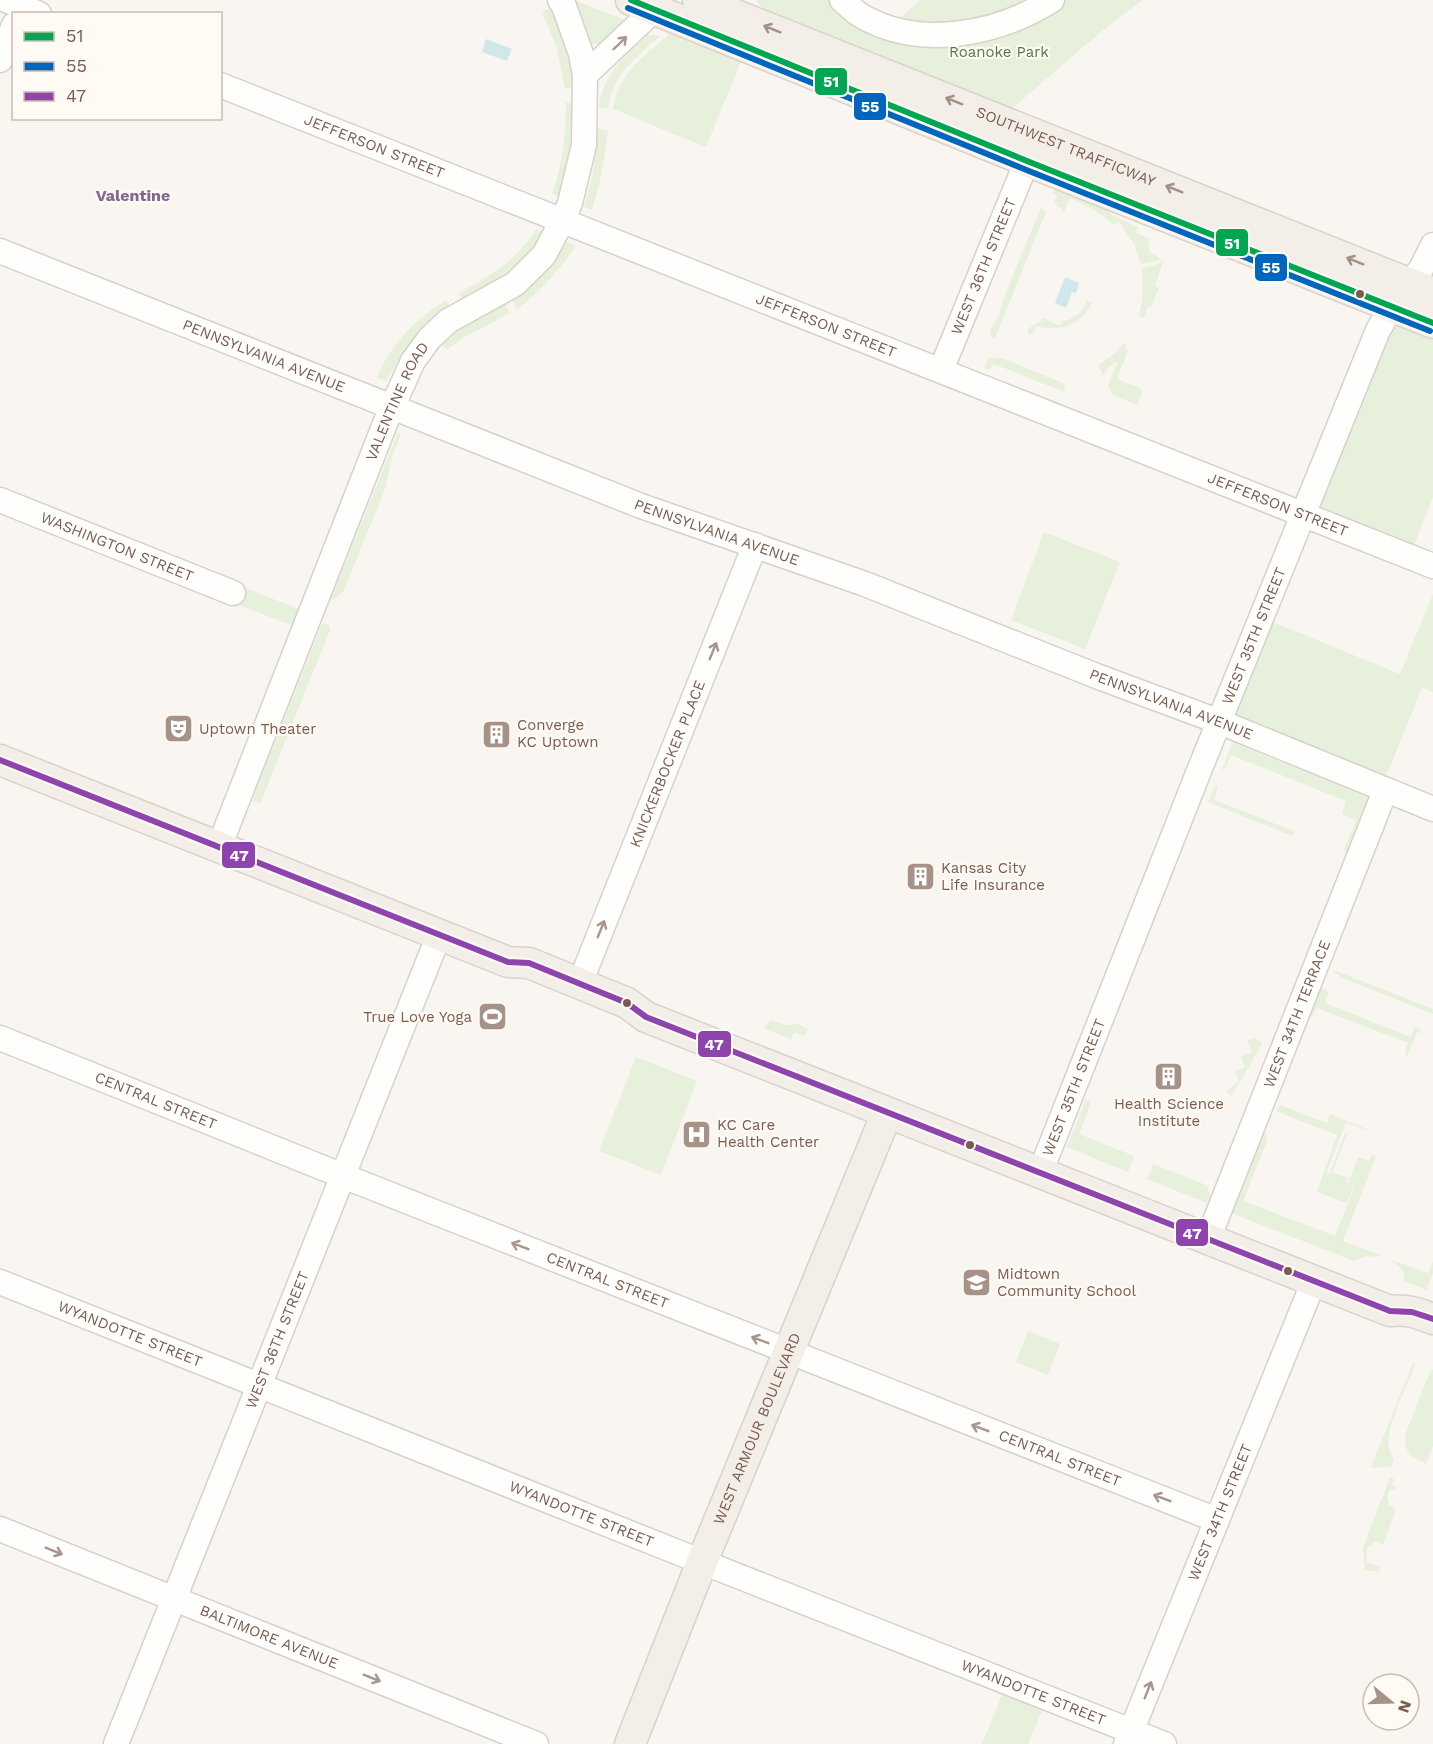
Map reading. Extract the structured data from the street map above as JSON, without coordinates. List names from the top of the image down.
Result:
{
  "streets": {
    "main road": ["SOUTHWEST TRAFFICWAY", "WEST ARMOUR BOULEVARD"],
    "street": [
      "JEFFERSON STREET",
      "WEST 36TH STREET",
      "PENNSYLVANIA AVENUE",
      "VALENTINE ROAD",
      "WASHINGTON STREET",
      "WEST 35TH STREET",
      "KNICKERBOCKER PLACE",
      "WEST 34TH TERRACE",
      "CENTRAL STREET",
      "WYANDOTTE STREET",
      "WEST 34TH STREET",
      "BALTIMORE AVENUE"
    ]
  },
  "crossings": [
    ["SOUTHWEST TRAFFICWAY", "WEST 36TH STREET"],
    ["SOUTHWEST TRAFFICWAY", "WEST 35TH STREET"],
    ["JEFFERSON STREET", "WEST 36TH STREET"],
    ["JEFFERSON STREET", "VALENTINE ROAD"],
    ["JEFFERSON STREET", "WEST 35TH STREET"],
    ["WEST 36TH STREET", "CENTRAL STREET"],
    ["WEST 36TH STREET", "WYANDOTTE STREET"],
    ["WEST 36TH STREET", "BALTIMORE AVENUE"],
    ["PENNSYLVANIA AVENUE", "VALENTINE ROAD"],
    ["PENNSYLVANIA AVENUE", "WEST 35TH STREET"],
    ["PENNSYLVANIA AVENUE", "KNICKERBOCKER PLACE"],
    ["PENNSYLVANIA AVENUE", "WEST 34TH TERRACE"],
    ["CENTRAL STREET", "WEST ARMOUR BOULEVARD"],
    ["CENTRAL STREET", "WEST 34TH STREET"],
    ["WYANDOTTE STREET", "WEST ARMOUR BOULEVARD"],
    ["WYANDOTTE STREET", "WEST 34TH STREET"]
  ],
  "one_way": [
    "KNICKERBOCKER PLACE",
    "CENTRAL STREET",
    "WEST 34TH STREET",
    "BALTIMORE AVENUE"
  ],
  "districts": ["Valentine"],
  "parks": ["Roanoke Park"],
  "places": {
    "theatre": ["Uptown Theater"],
    "building": ["Converge KC Uptown", "Kansas City Life Insurance", "Health Science Institute"],
    "sports": ["True Love Yoga"],
    "hospital": ["KC Care Health Center"],
    "school or university": ["Midtown Community School"]
  },
  "lines": ["transit line 51", "transit line 55", "transit line 47"],
  "legend": ["51", "55", "47"],
  "north": "right"
}
